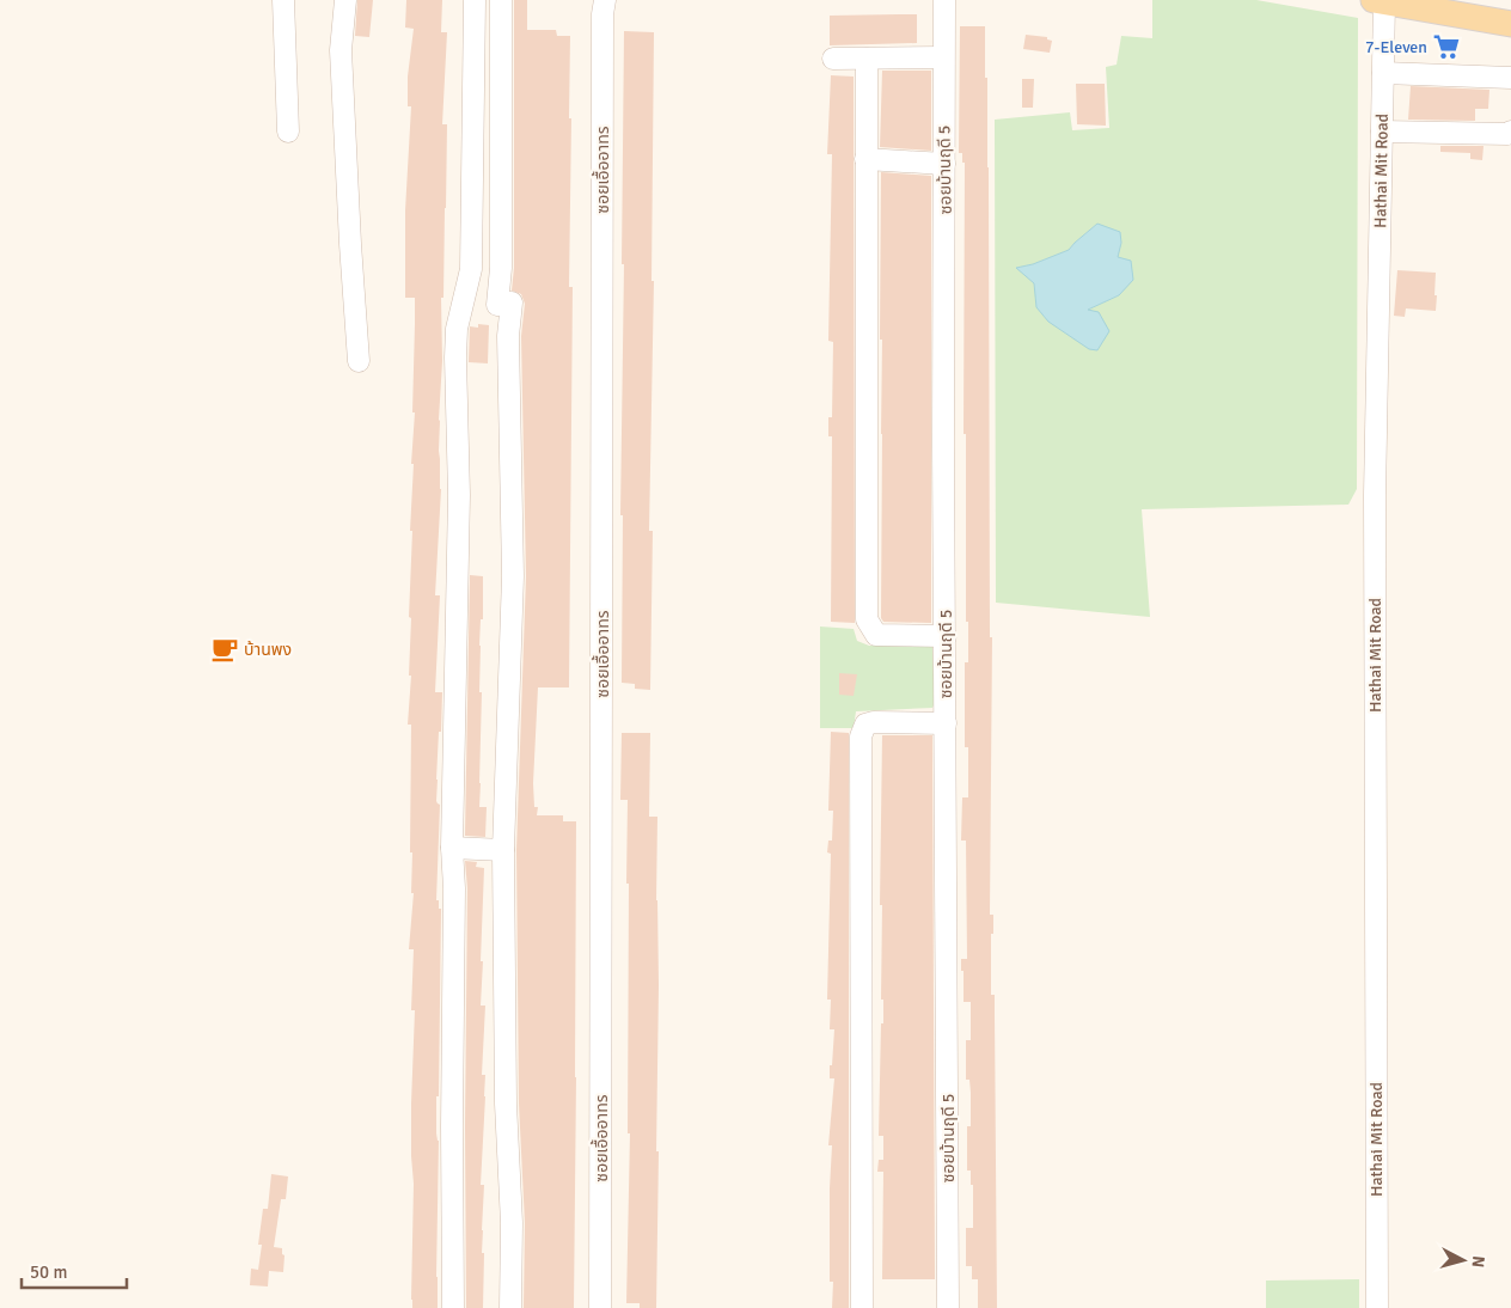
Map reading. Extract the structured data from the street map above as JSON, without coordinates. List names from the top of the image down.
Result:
{
  "streets": {
    "street": ["ซอยเอื้ออาทร", "ซอยบ้านฤดี 5", "Hathai Mit Road"]
  },
  "places": {
    "supermarket": ["7-Eleven"],
    "cafe": ["บ้านพง"]
  },
  "scale_bar": "50 m",
  "north": "right"
}
